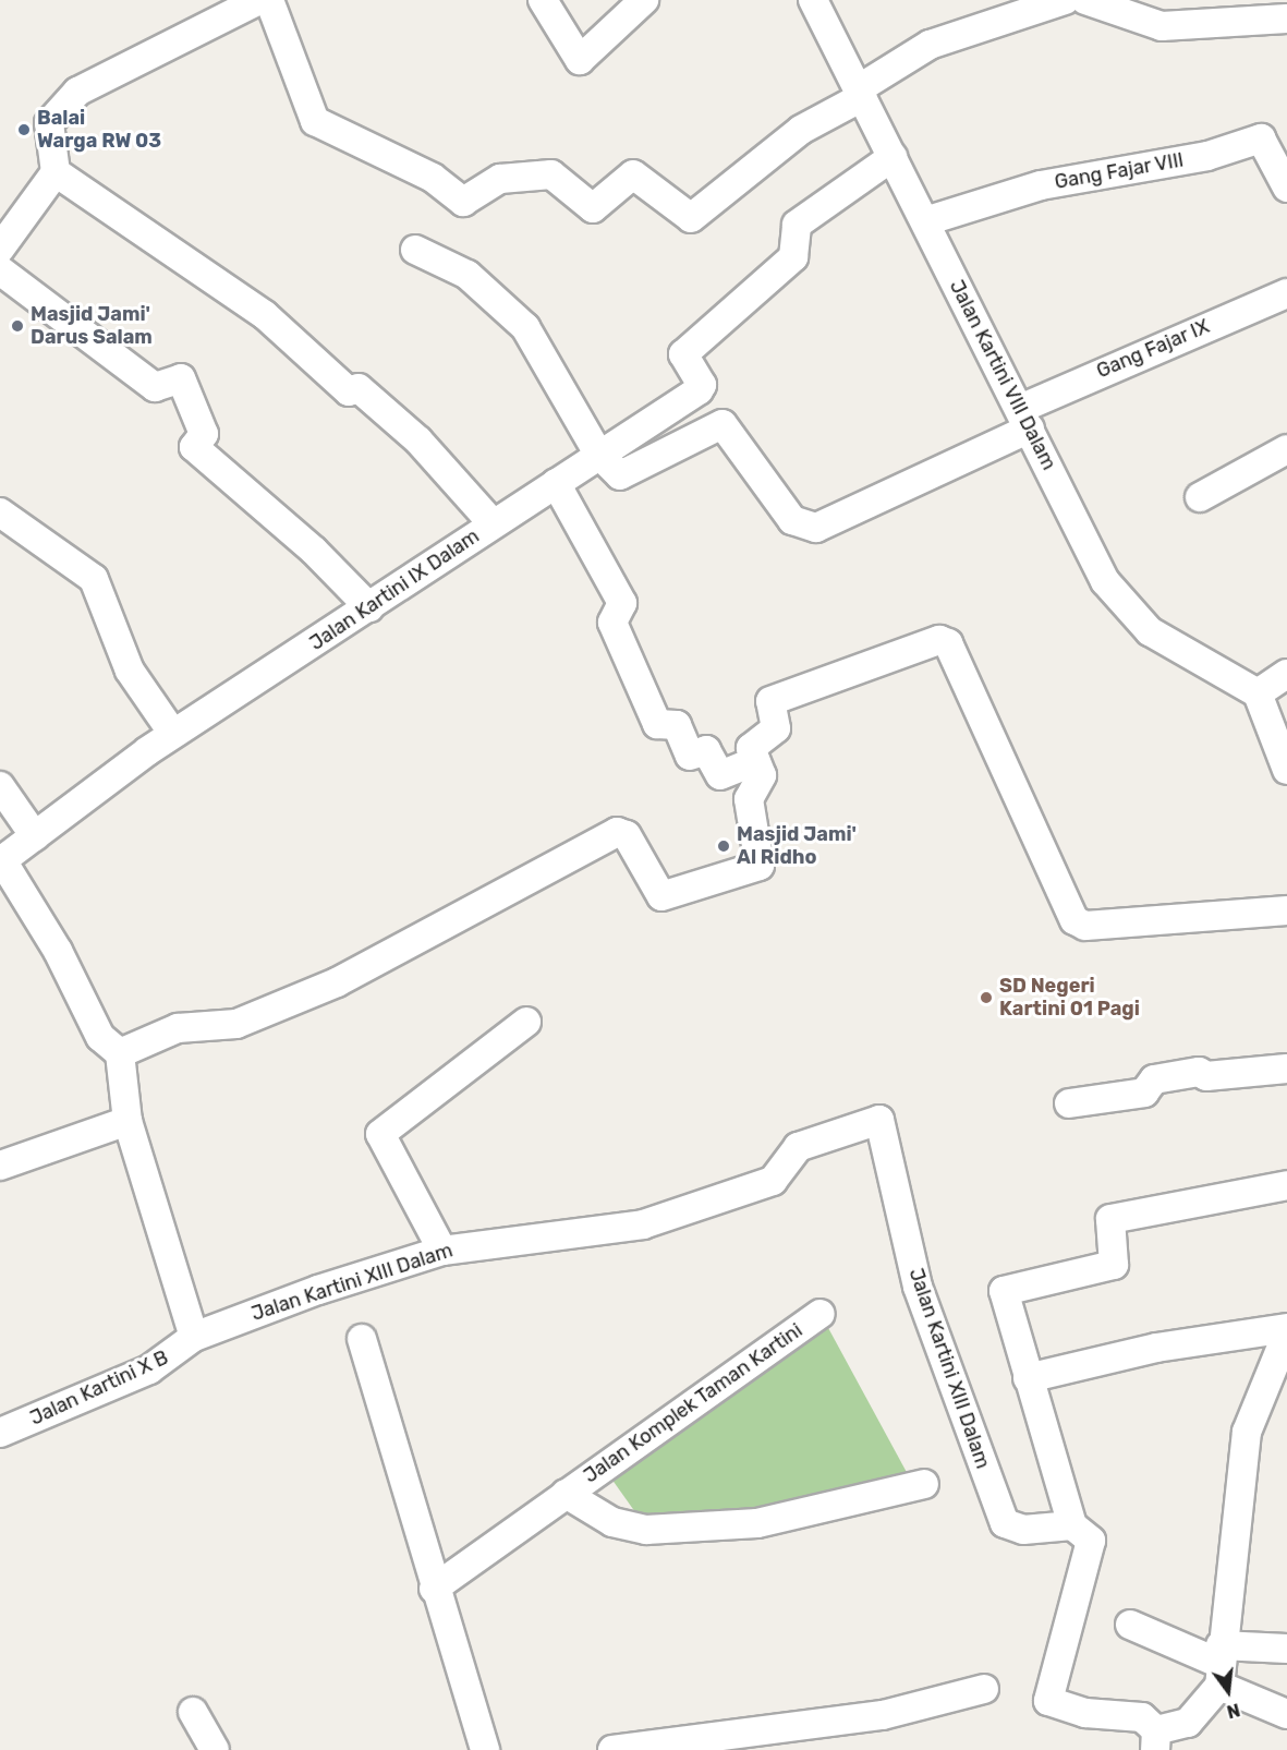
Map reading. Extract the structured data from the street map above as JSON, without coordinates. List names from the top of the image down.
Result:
{
  "streets": {
    "street": [
      "Gang Fajar VIII",
      "Gang Fajar IX",
      "Jalan Kartini VIII Dalam",
      "Jalan Kartini IX Dalam",
      "Jalan Kartini XIII Dalam",
      "Jalan Kartini X B",
      "Jalan Komplek Taman Kartini"
    ]
  },
  "crossings": [
    ["Gang Fajar VIII", "Jalan Kartini VIII Dalam"],
    ["Gang Fajar IX", "Jalan Kartini VIII Dalam"],
    ["Gang Fajar IX", "Jalan Kartini IX Dalam"],
    ["Jalan Kartini VIII Dalam", "Jalan Kartini IX Dalam"],
    ["Jalan Kartini XIII Dalam", "Jalan Kartini X B"]
  ],
  "places": [
    "Balai Warga RW 03",
    "Masjid Jami' Darus Salam",
    "Masjid Jami' Al Ridho",
    "SD Negeri Kartini 01 Pagi"
  ],
  "north": "bottom"
}
